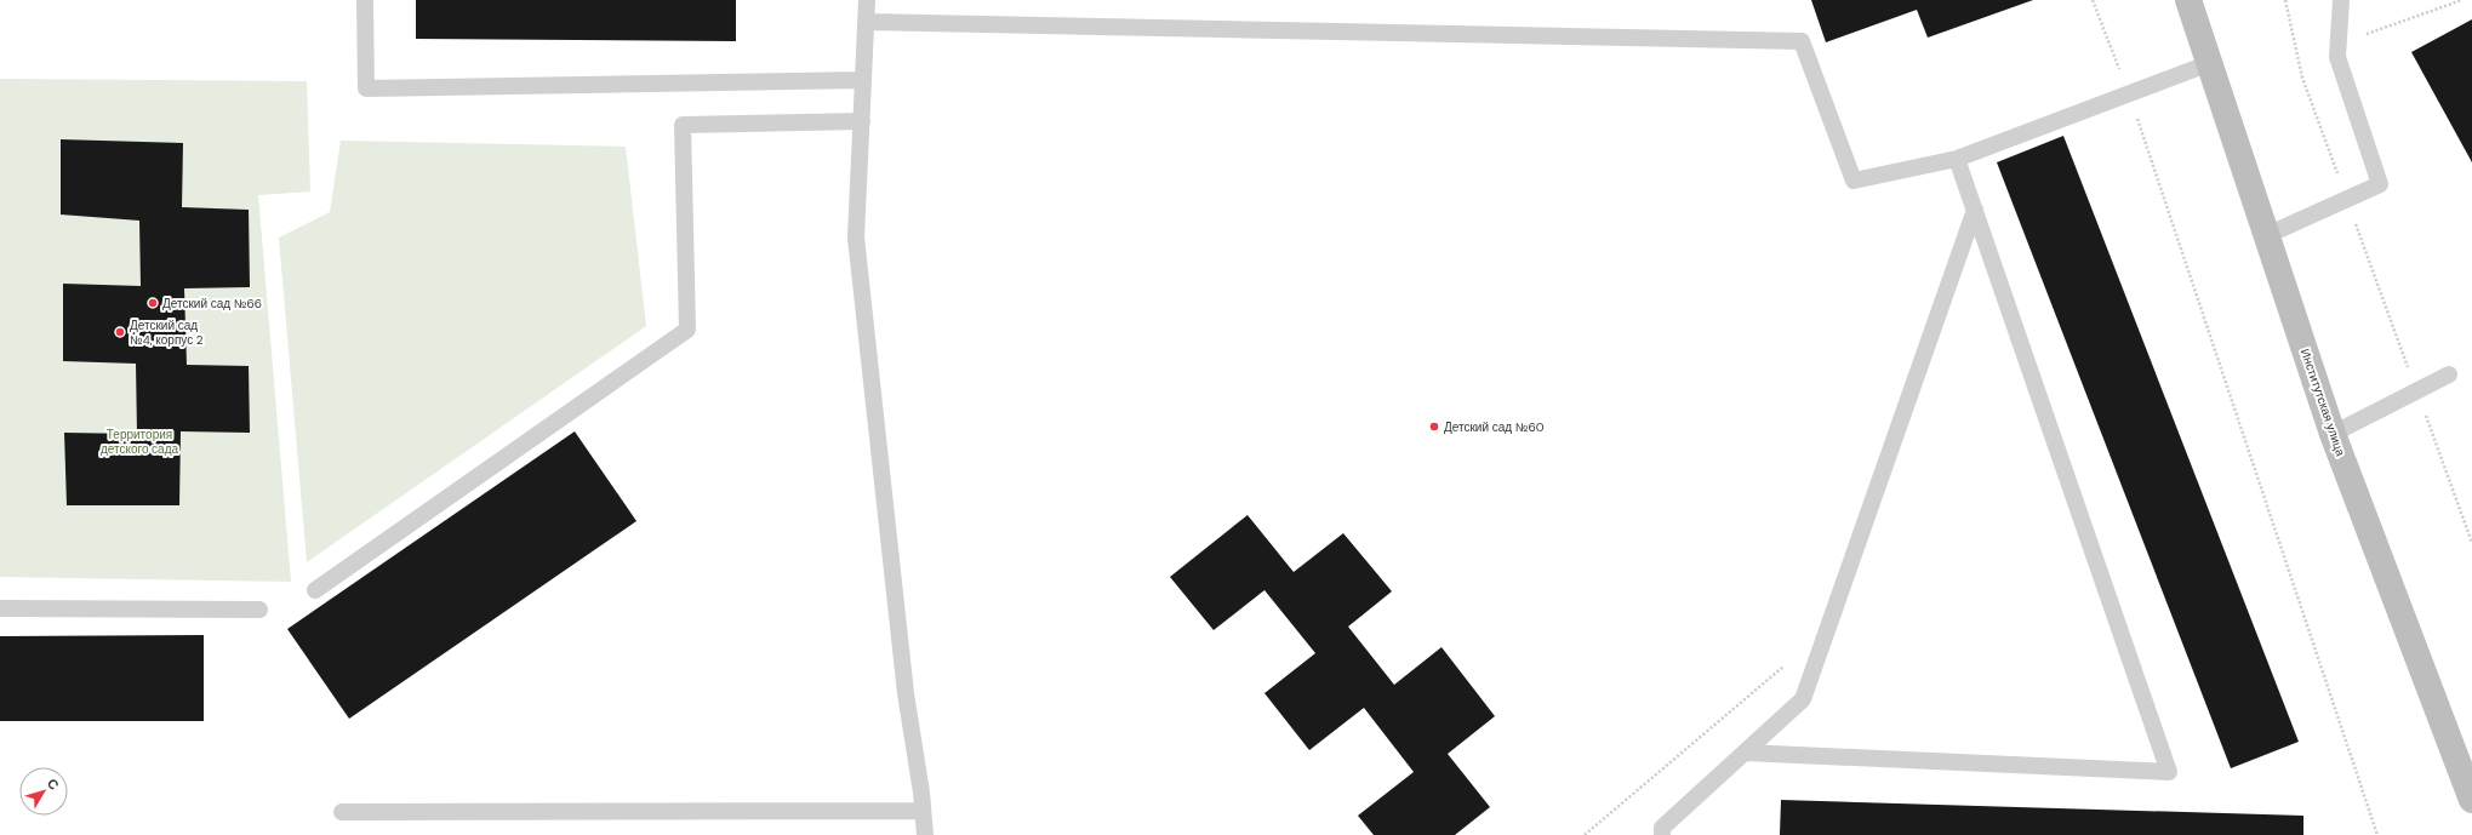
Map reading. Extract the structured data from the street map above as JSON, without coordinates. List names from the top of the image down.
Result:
{
  "streets": {
    "main road": ["Институтская улица"]
  },
  "parks": ["Территория детского сада"],
  "places": ["Детский сад №66", "Детский сад №4, корпус 2", "Детский сад №60"],
  "north": "top right"
}
